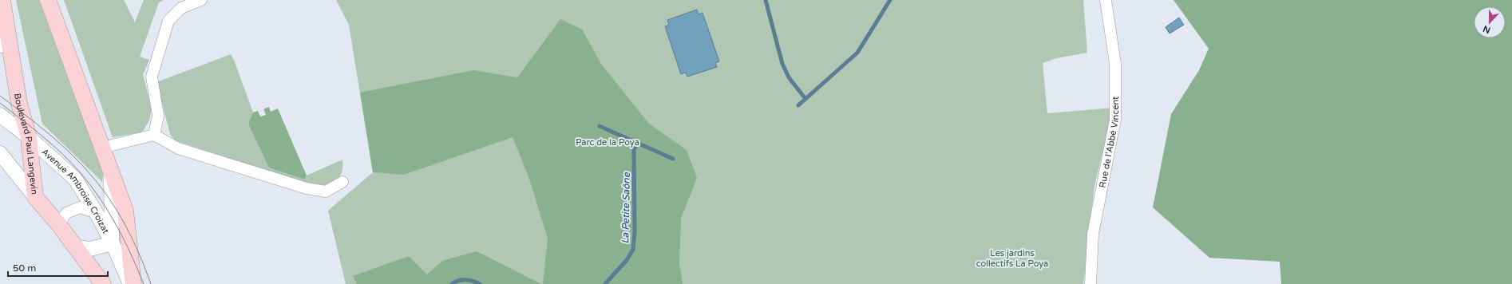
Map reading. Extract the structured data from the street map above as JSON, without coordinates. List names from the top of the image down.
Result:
{
  "streets": {
    "main road": ["Boulevard Paul Langevin"],
    "street": ["Rue de l'Abbé Vincent", "Avenue Ambroise Croizat"]
  },
  "crossings": [
    ["Boulevard Paul Langevin", "Avenue Ambroise Croizat"]
  ],
  "water": ["La Petite Saône"],
  "parks": ["Parc de la Poya", "Les jardins collectifs La Poya"],
  "scale_bar": "50 m",
  "north": "bottom"
}
